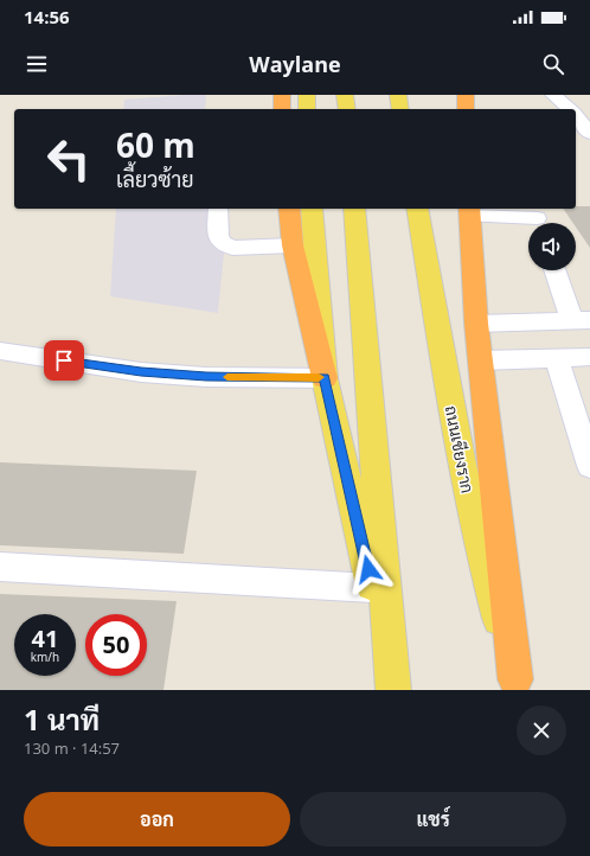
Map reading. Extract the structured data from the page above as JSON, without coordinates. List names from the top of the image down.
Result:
{
  "streets": {
    "main road": ["ถนนเชียงราก"]
  },
  "page": {
    "status": "14:56",
    "header": "Waylane",
    "turn": ["60 m", "เลี้ยวซ้าย"],
    "speed": "41 km/h",
    "limit": "50",
    "heading": ["1 นาที", "130 m · 14:57"],
    "buttons": ["ออก", "แชร์"]
  }
}
